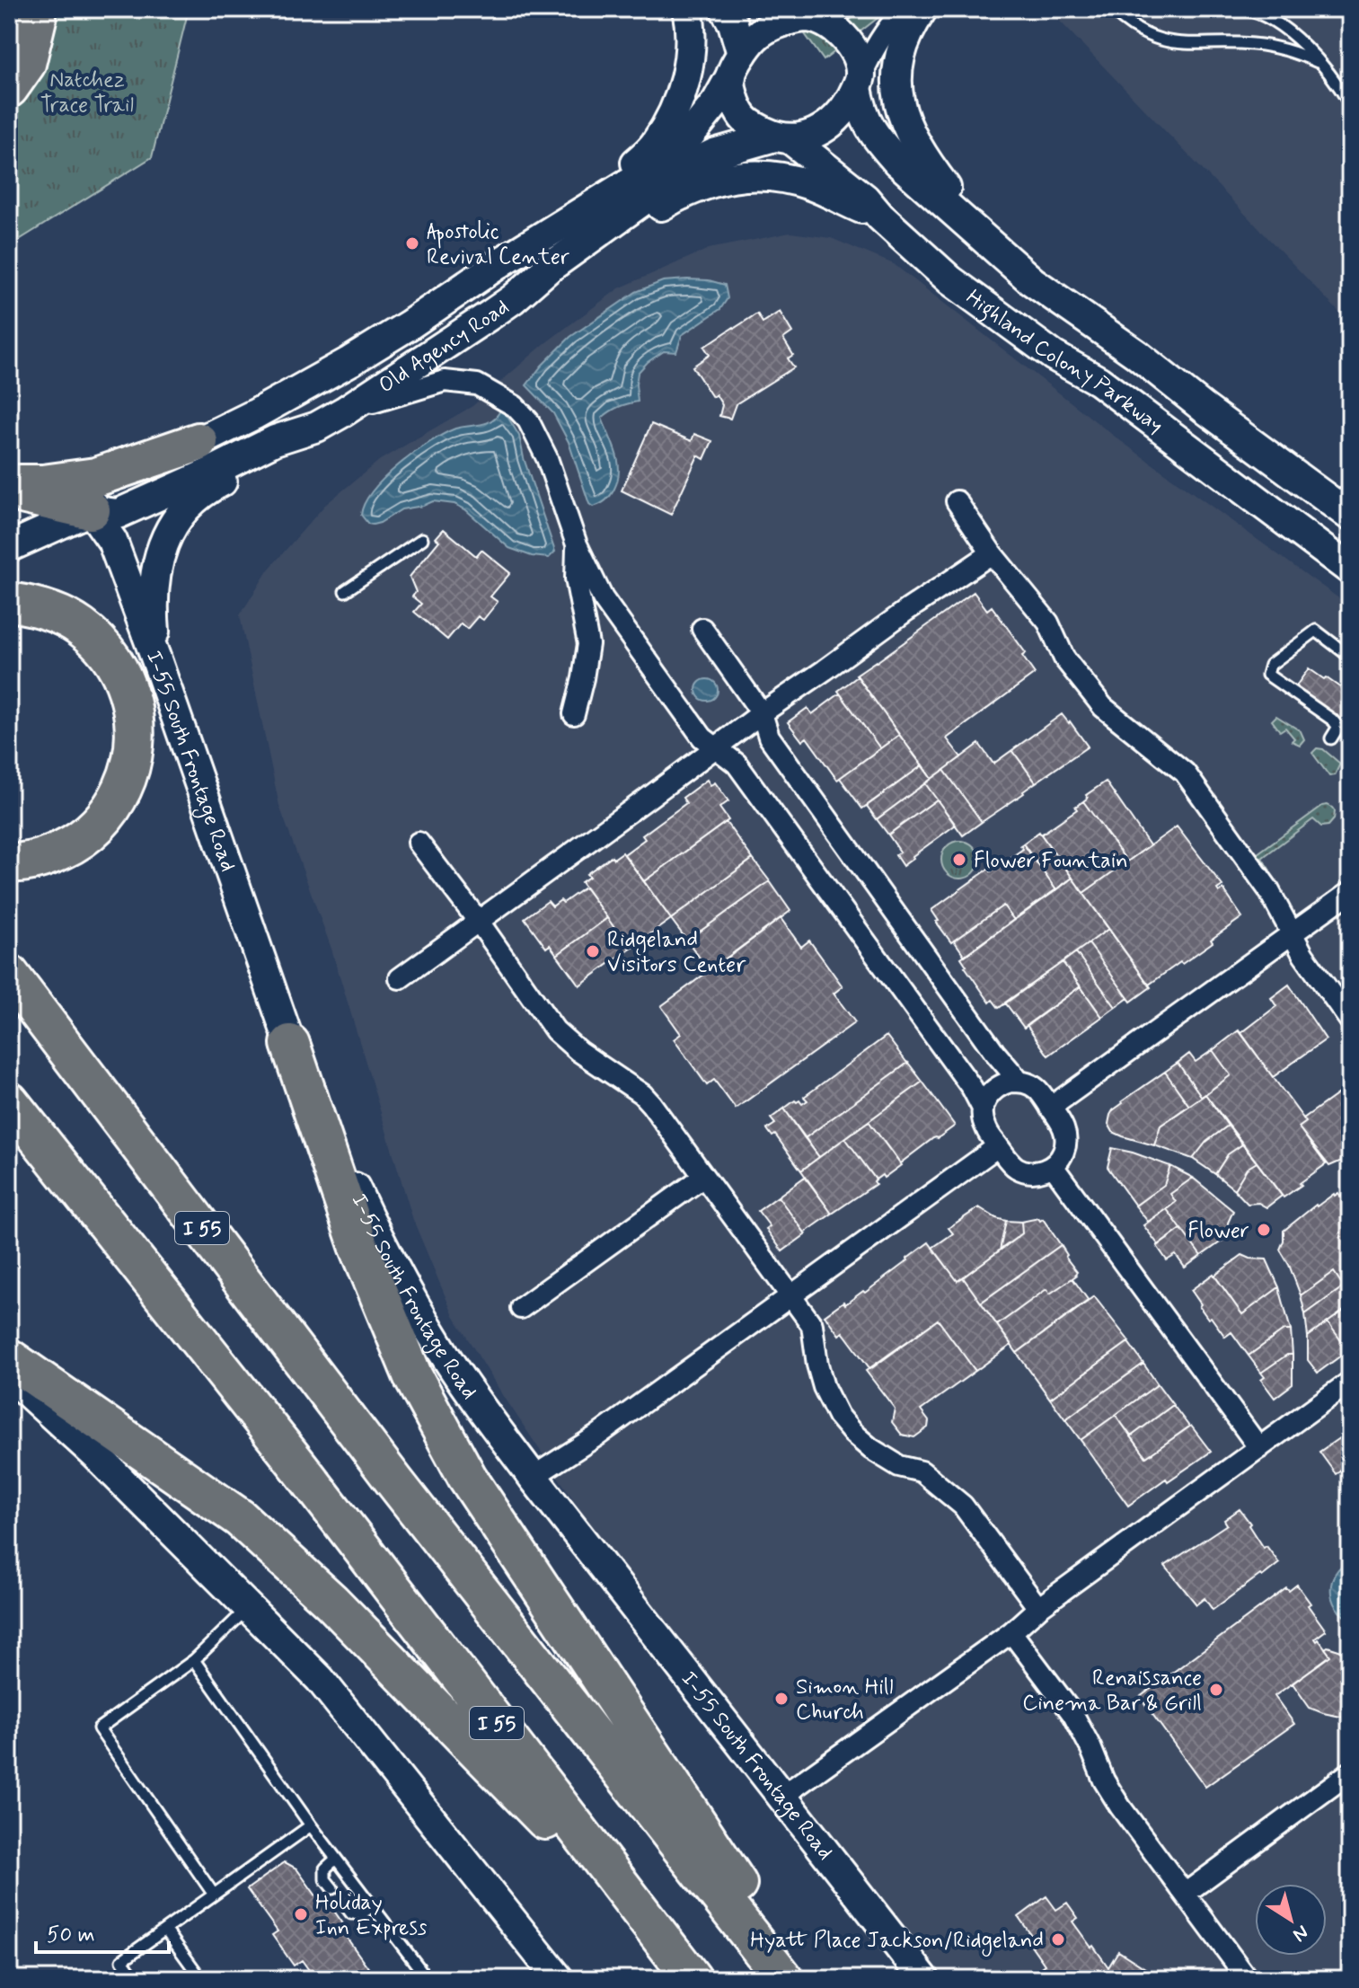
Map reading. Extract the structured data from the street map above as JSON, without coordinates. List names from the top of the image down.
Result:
{
  "streets": {
    "highway": ["I 55"],
    "street": ["Old Agency Road", "Highland Colony Parkway", "I-55 South Frontage Road"]
  },
  "crossings": [
    ["Old Agency Road", "Highland Colony Parkway"],
    ["Old Agency Road", "I-55 South Frontage Road"]
  ],
  "parks": ["Natchez Trace Trail"],
  "places": [
    "Apostolic Revival Center",
    "Flower Fountain",
    "Ridgeland Visitors Center",
    "Flower",
    "Renaissance Cinema Bar & Grill",
    "Simon Hill Church",
    "Holiday Inn Express",
    "Hyatt Place Jackson/Ridgeland"
  ],
  "scale_bar": "50 m",
  "north": "bottom right"
}
